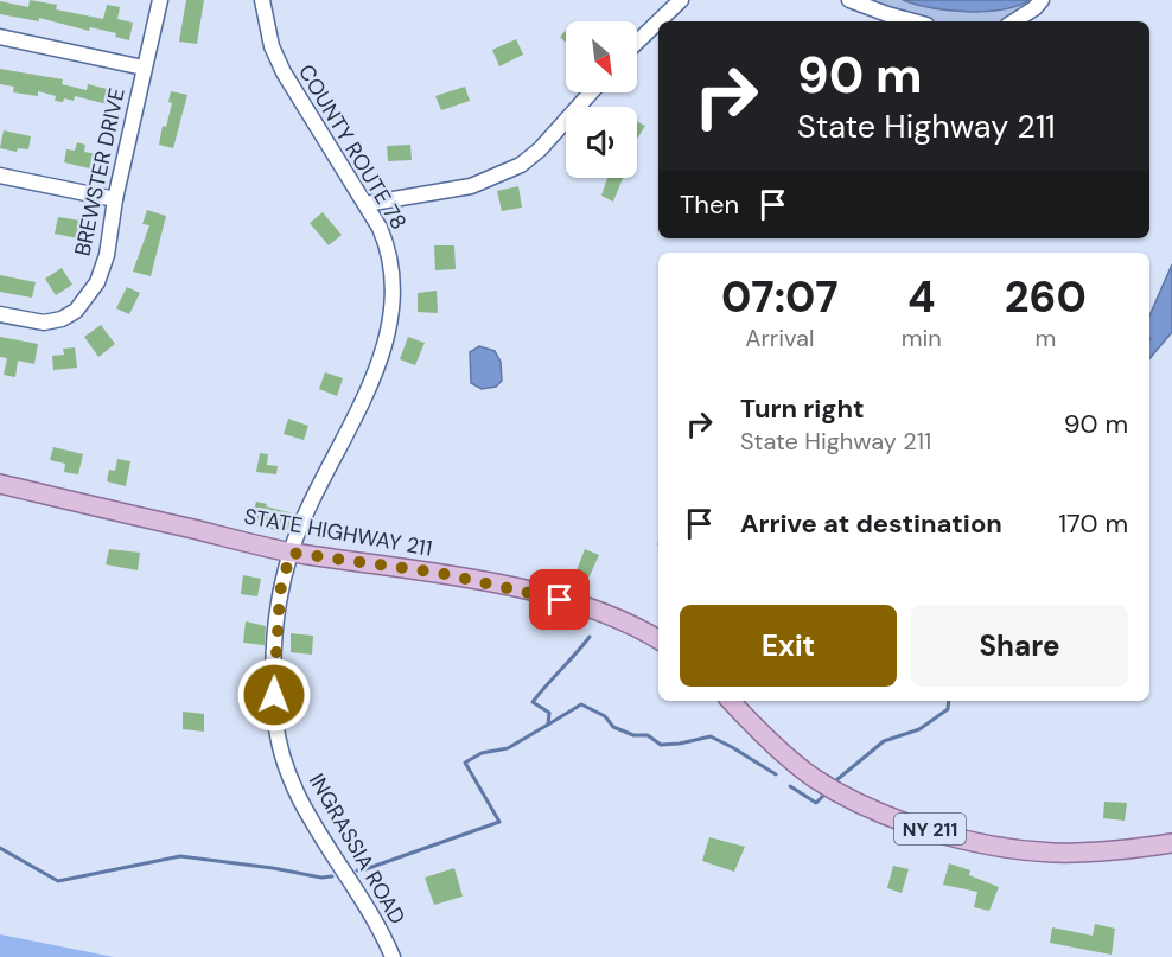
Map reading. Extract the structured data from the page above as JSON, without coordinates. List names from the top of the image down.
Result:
{
  "streets": {
    "main road": ["STATE HIGHWAY 211", "NY 211"],
    "street": ["COUNTY ROUTE 78", "BREWSTER DRIVE", "INGRASSIA ROAD"]
  },
  "crossings": [
    ["COUNTY ROUTE 78", "STATE HIGHWAY 211"],
    ["COUNTY ROUTE 78", "INGRASSIA ROAD"],
    ["STATE HIGHWAY 211", "INGRASSIA ROAD"]
  ],
  "north": "bottom right",
  "page": {
    "turn": ["90 m", "State Highway 211"],
    "then": "Then",
    "eta": [
      "07:07",
      "Arrival",
      "4",
      "min",
      "260",
      "m"
    ],
    "list": [
      {
        "name": "Turn right",
        "note": "State Highway 211",
        "value": "90 m"
      },
      {
        "name": "Arrive at destination",
        "value": "170 m"
      }
    ],
    "buttons": ["Exit", "Share"]
  }
}
